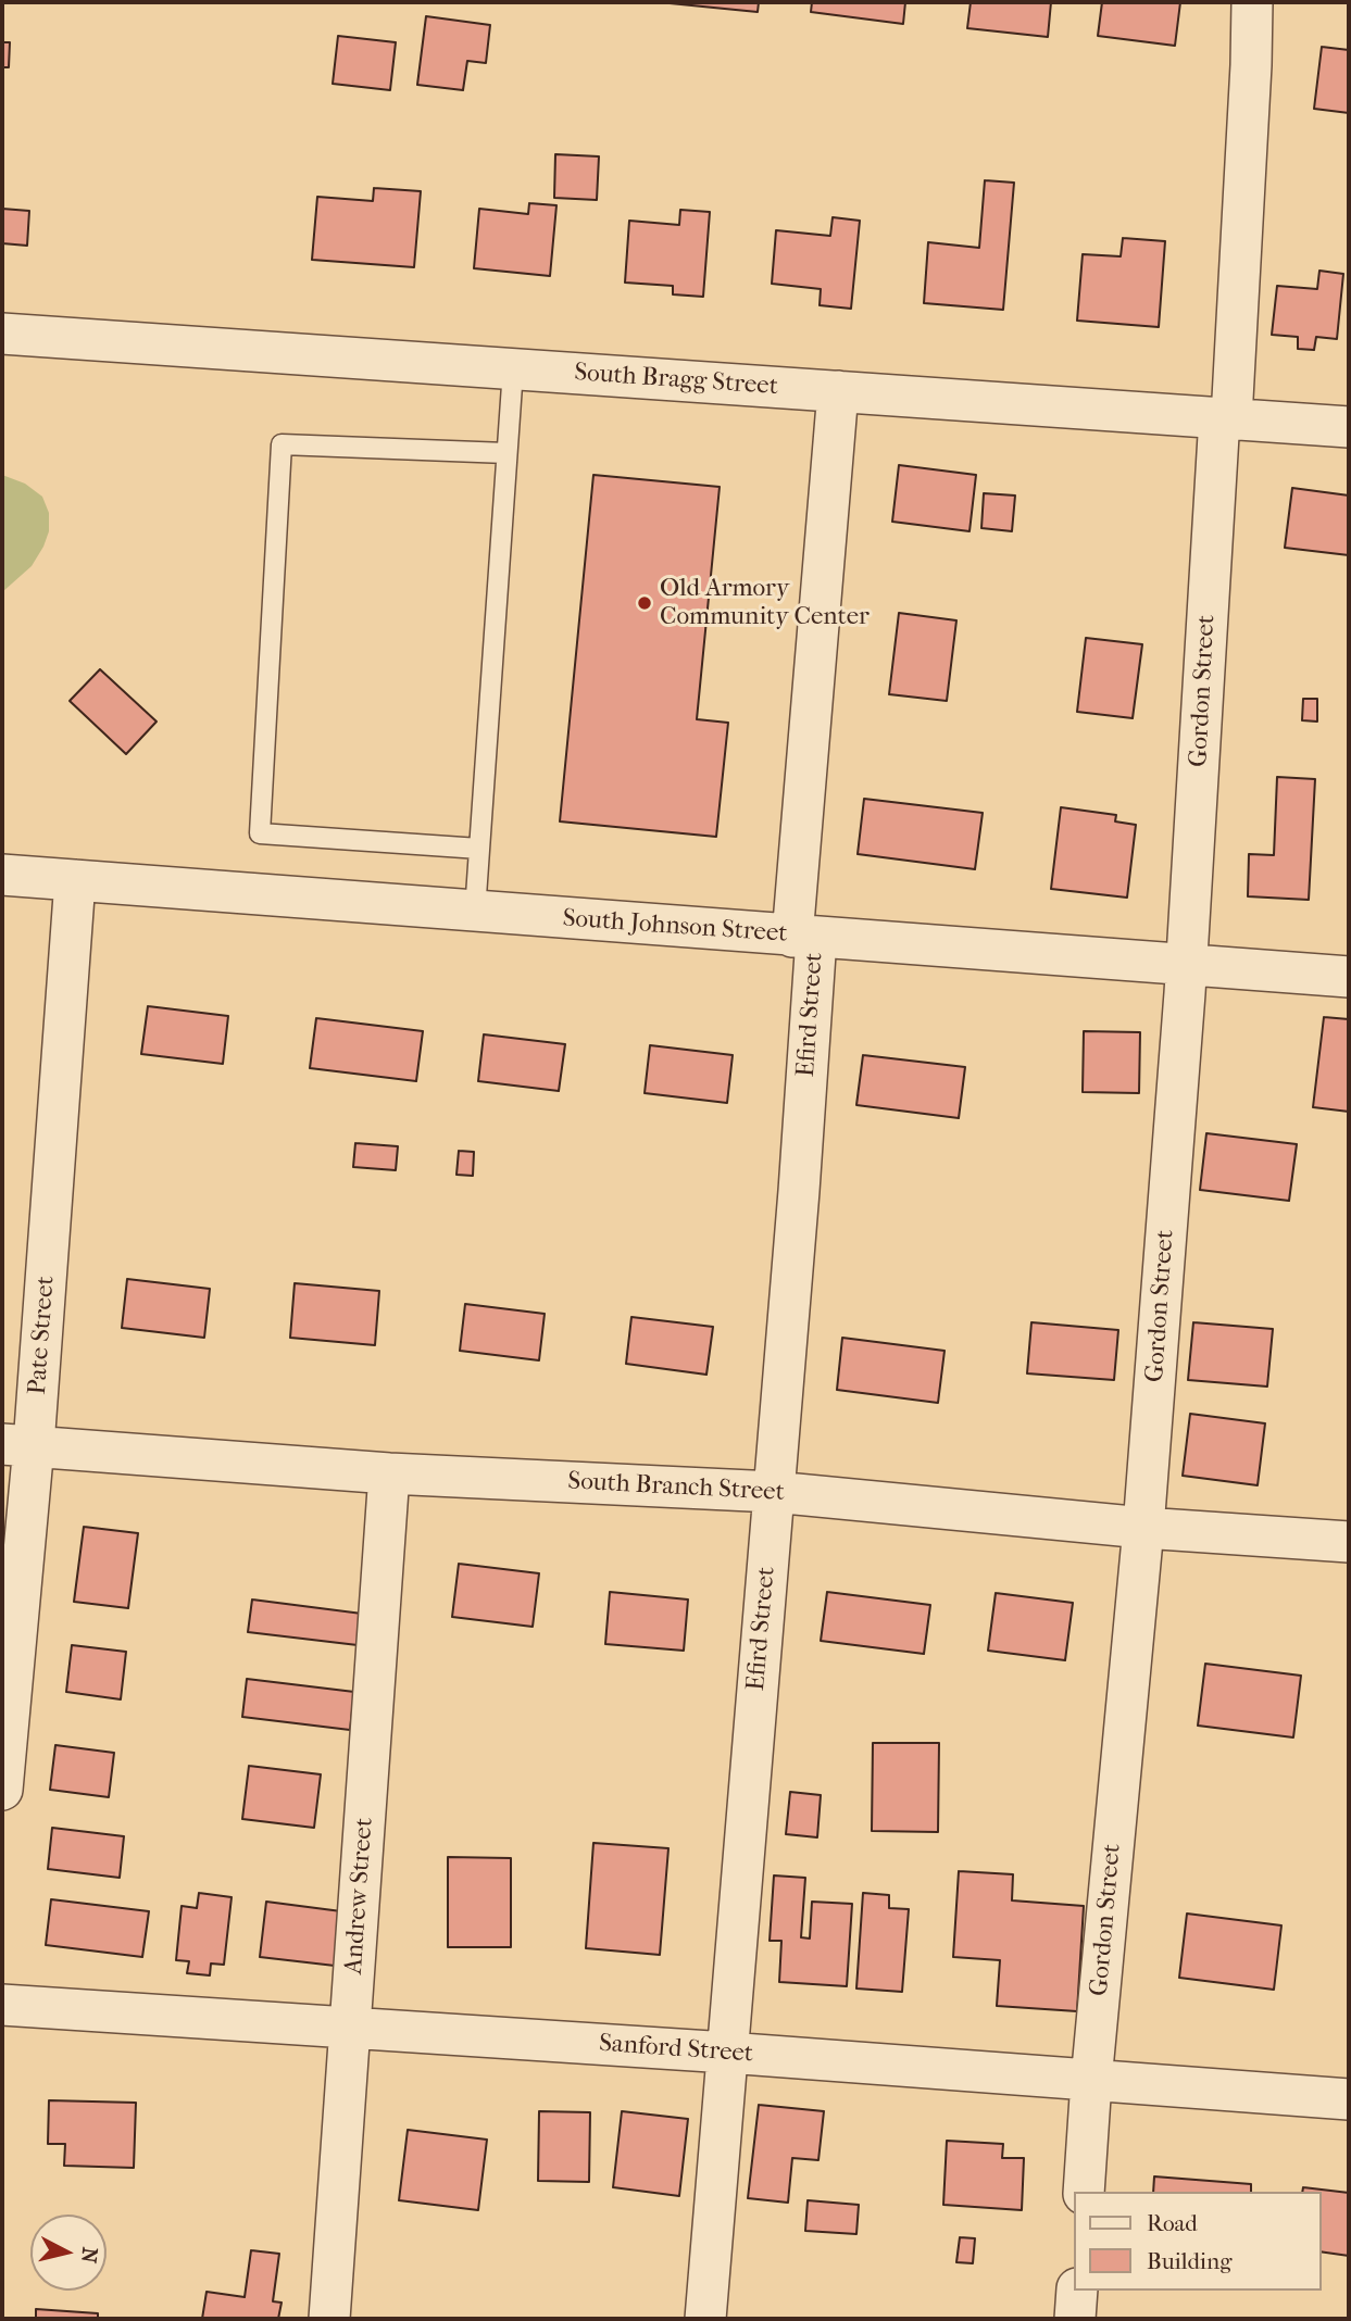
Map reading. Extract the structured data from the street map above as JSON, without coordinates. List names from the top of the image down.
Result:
{
  "streets": {
    "street": [
      "South Bragg Street",
      "Gordon Street",
      "South Johnson Street",
      "Efird Street",
      "Pate Street",
      "South Branch Street",
      "Andrew Street",
      "Sanford Street"
    ]
  },
  "crossings": [
    ["South Bragg Street", "Gordon Street"],
    ["South Bragg Street", "Efird Street"],
    ["Gordon Street", "South Johnson Street"],
    ["Gordon Street", "South Branch Street"],
    ["Gordon Street", "Sanford Street"],
    ["South Johnson Street", "Efird Street"],
    ["South Johnson Street", "Pate Street"],
    ["Efird Street", "South Branch Street"],
    ["Efird Street", "Sanford Street"],
    ["Pate Street", "South Branch Street"],
    ["South Branch Street", "Andrew Street"],
    ["Andrew Street", "Sanford Street"]
  ],
  "places": ["Old Armory Community Center"],
  "legend": ["Road", "Building"],
  "north": "right"
}
